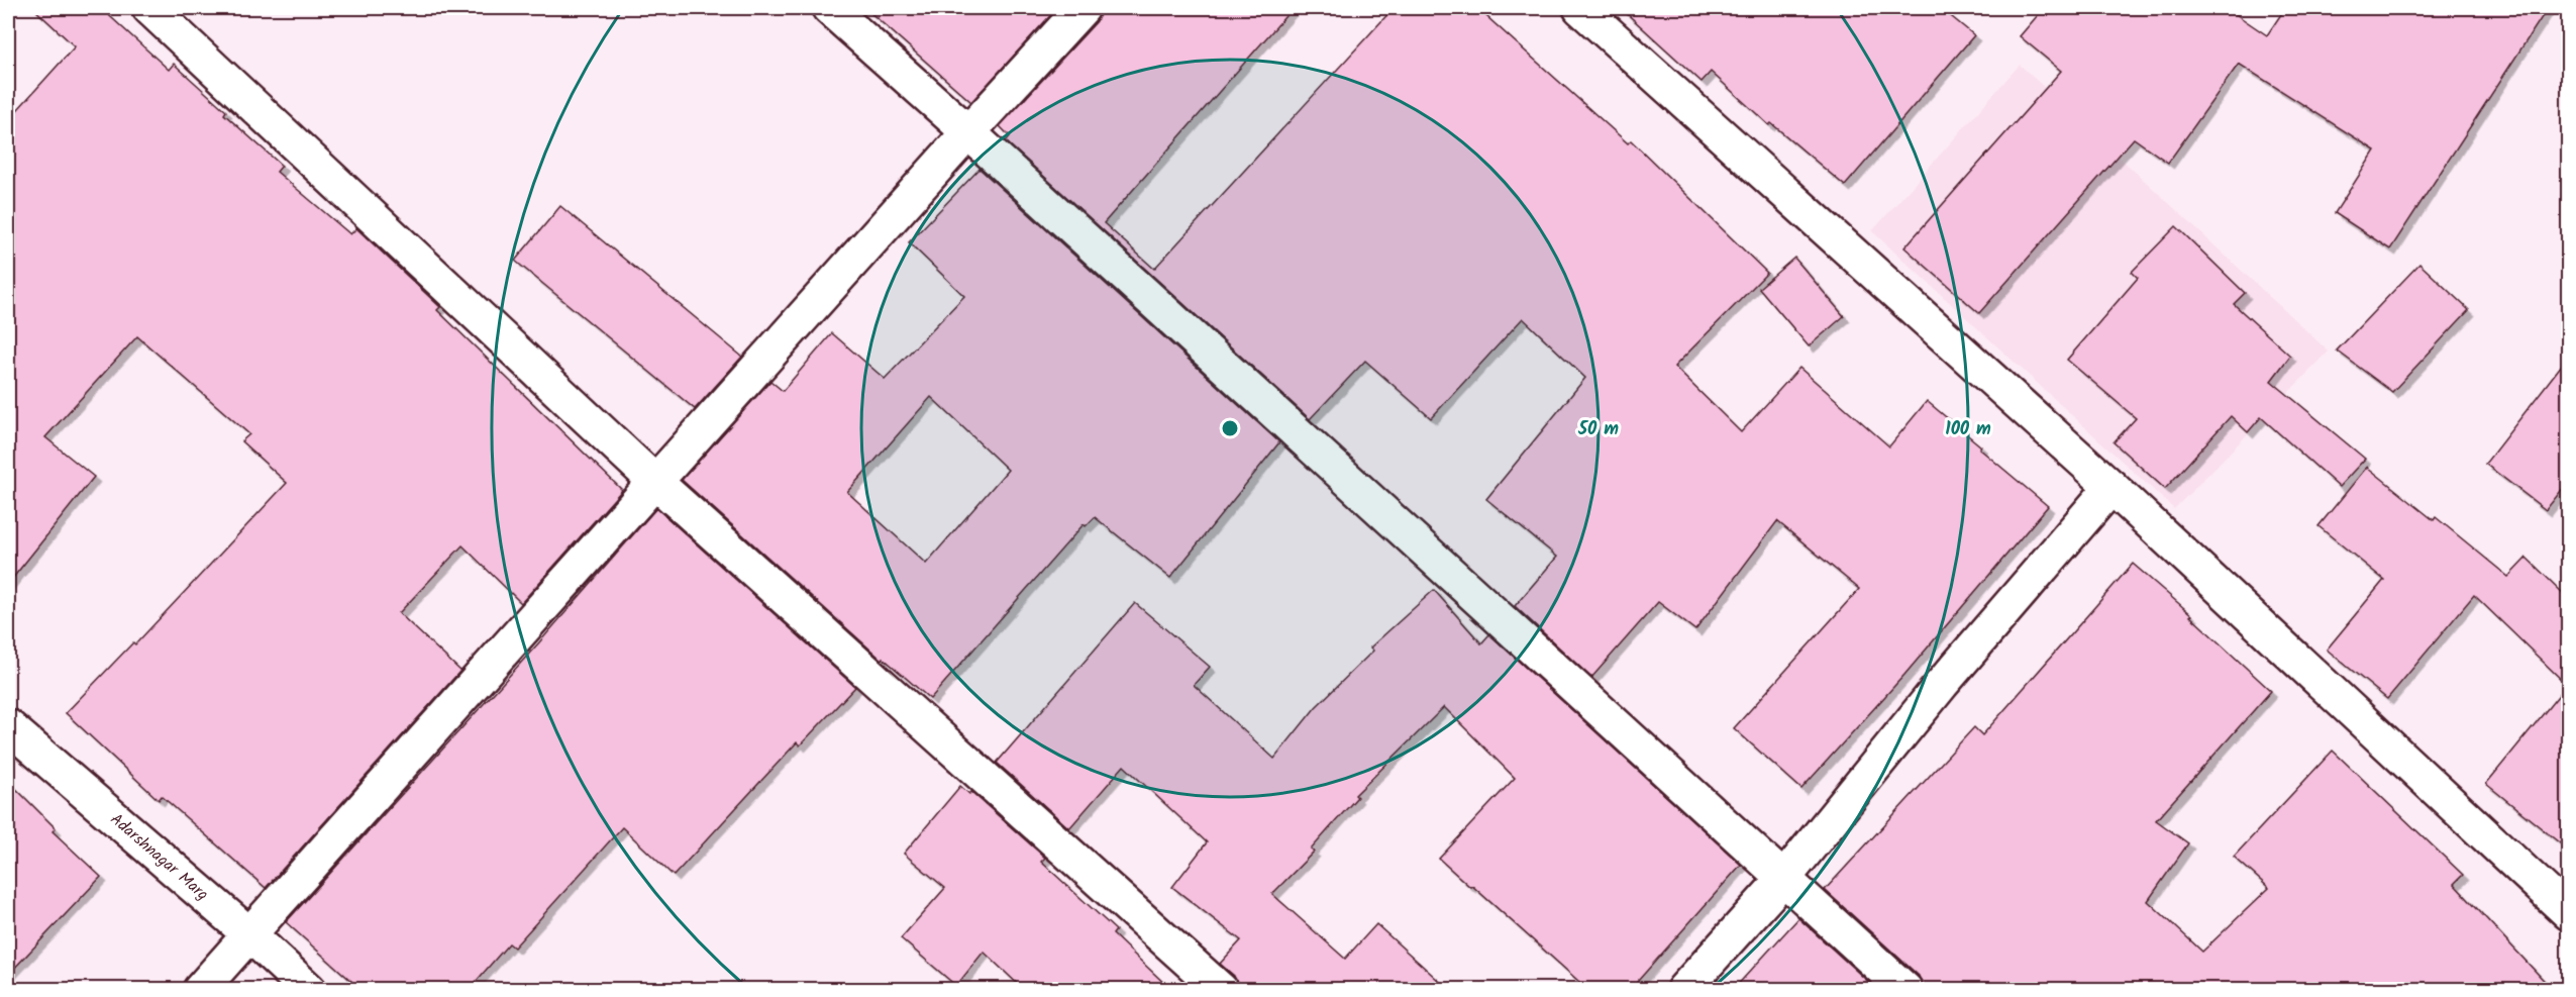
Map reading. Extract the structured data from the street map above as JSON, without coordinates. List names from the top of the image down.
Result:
{
  "streets": {
    "street": ["Adarshnagar Marg"]
  },
  "rings": ["50 m", "100 m"]
}
